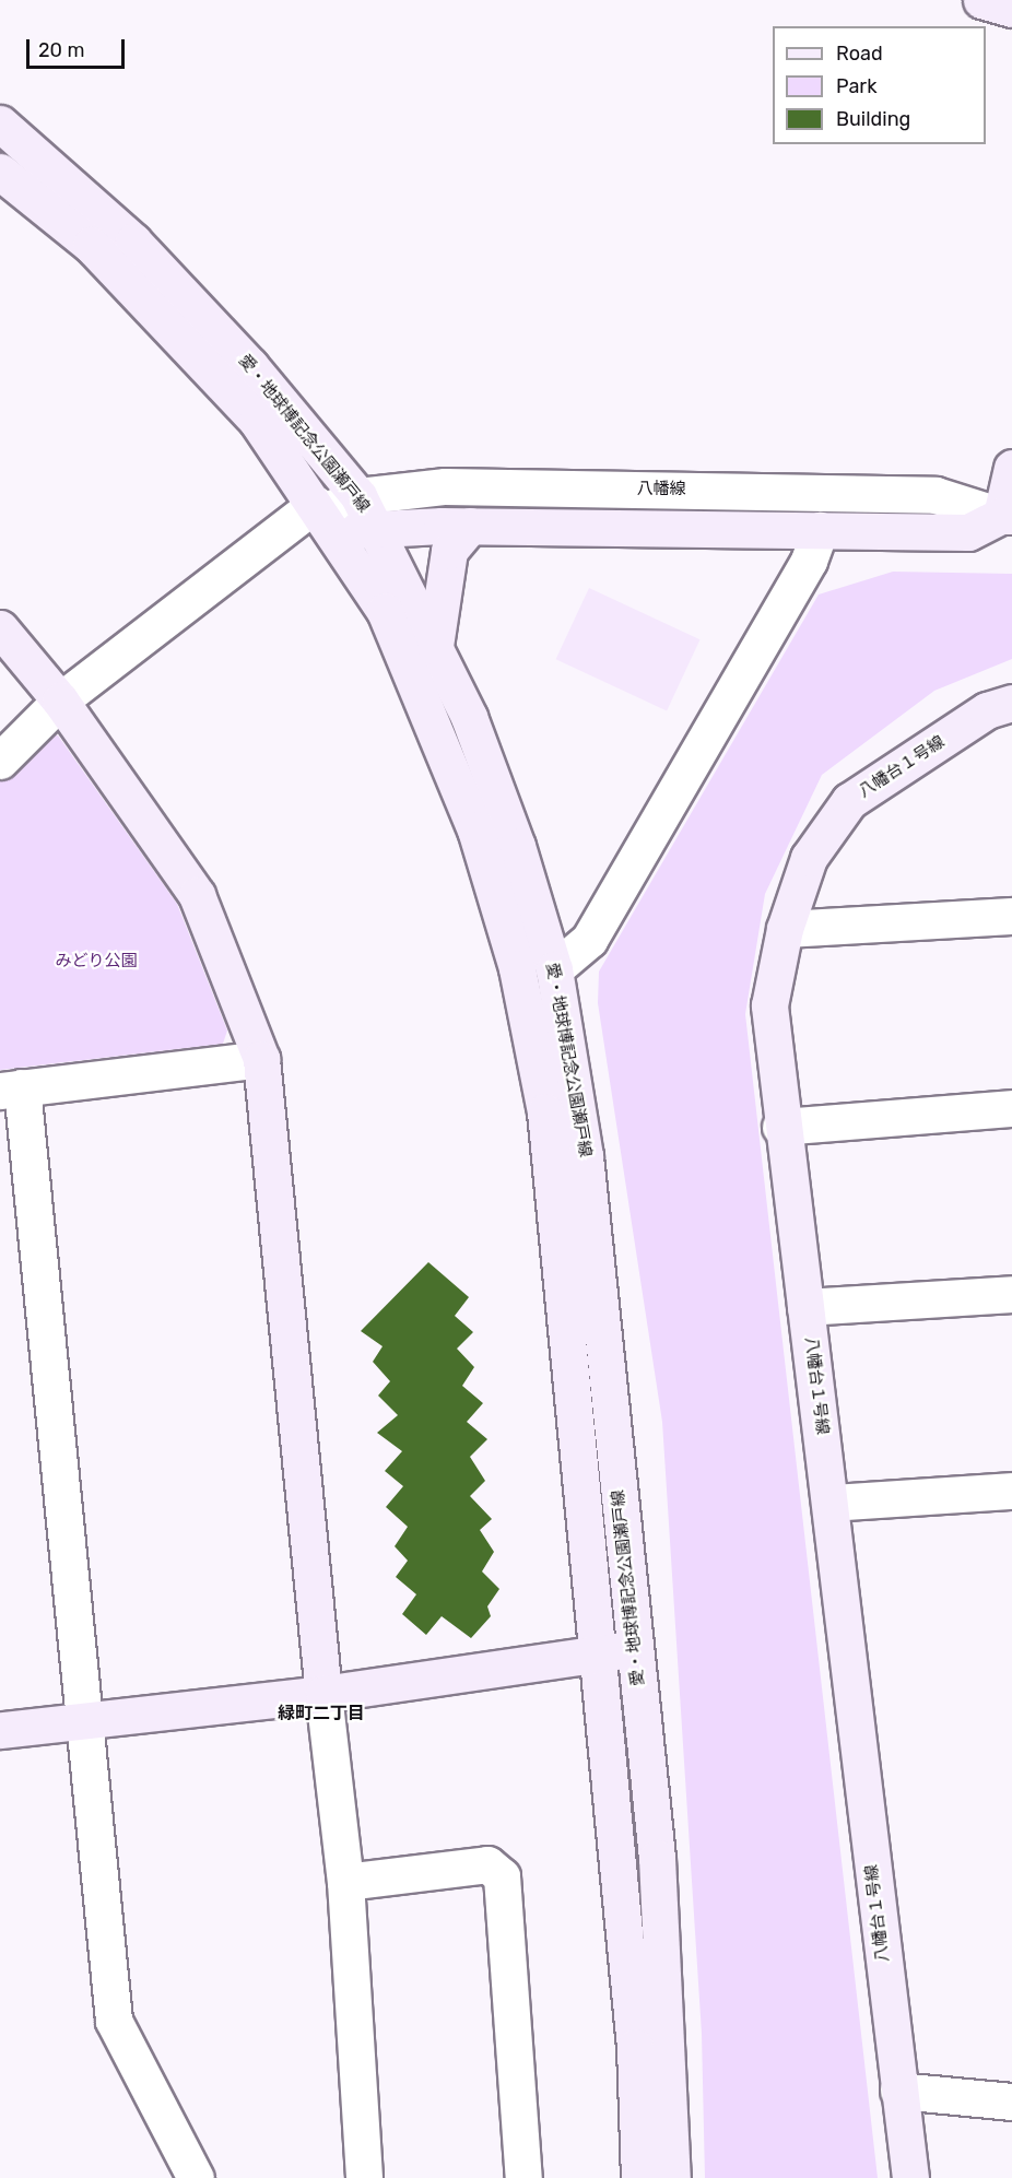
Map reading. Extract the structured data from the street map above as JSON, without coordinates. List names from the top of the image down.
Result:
{
  "streets": {
    "main road": ["愛・地球博記念公園瀬戸線", "八幡台１号線"],
    "street": ["八幡線"]
  },
  "crossings": [
    ["愛・地球博記念公園瀬戸線", "八幡線"]
  ],
  "districts": ["緑町二丁目"],
  "parks": ["みどり公園"],
  "legend": ["Road", "Park", "Building"],
  "scale_bar": "20 m"
}
